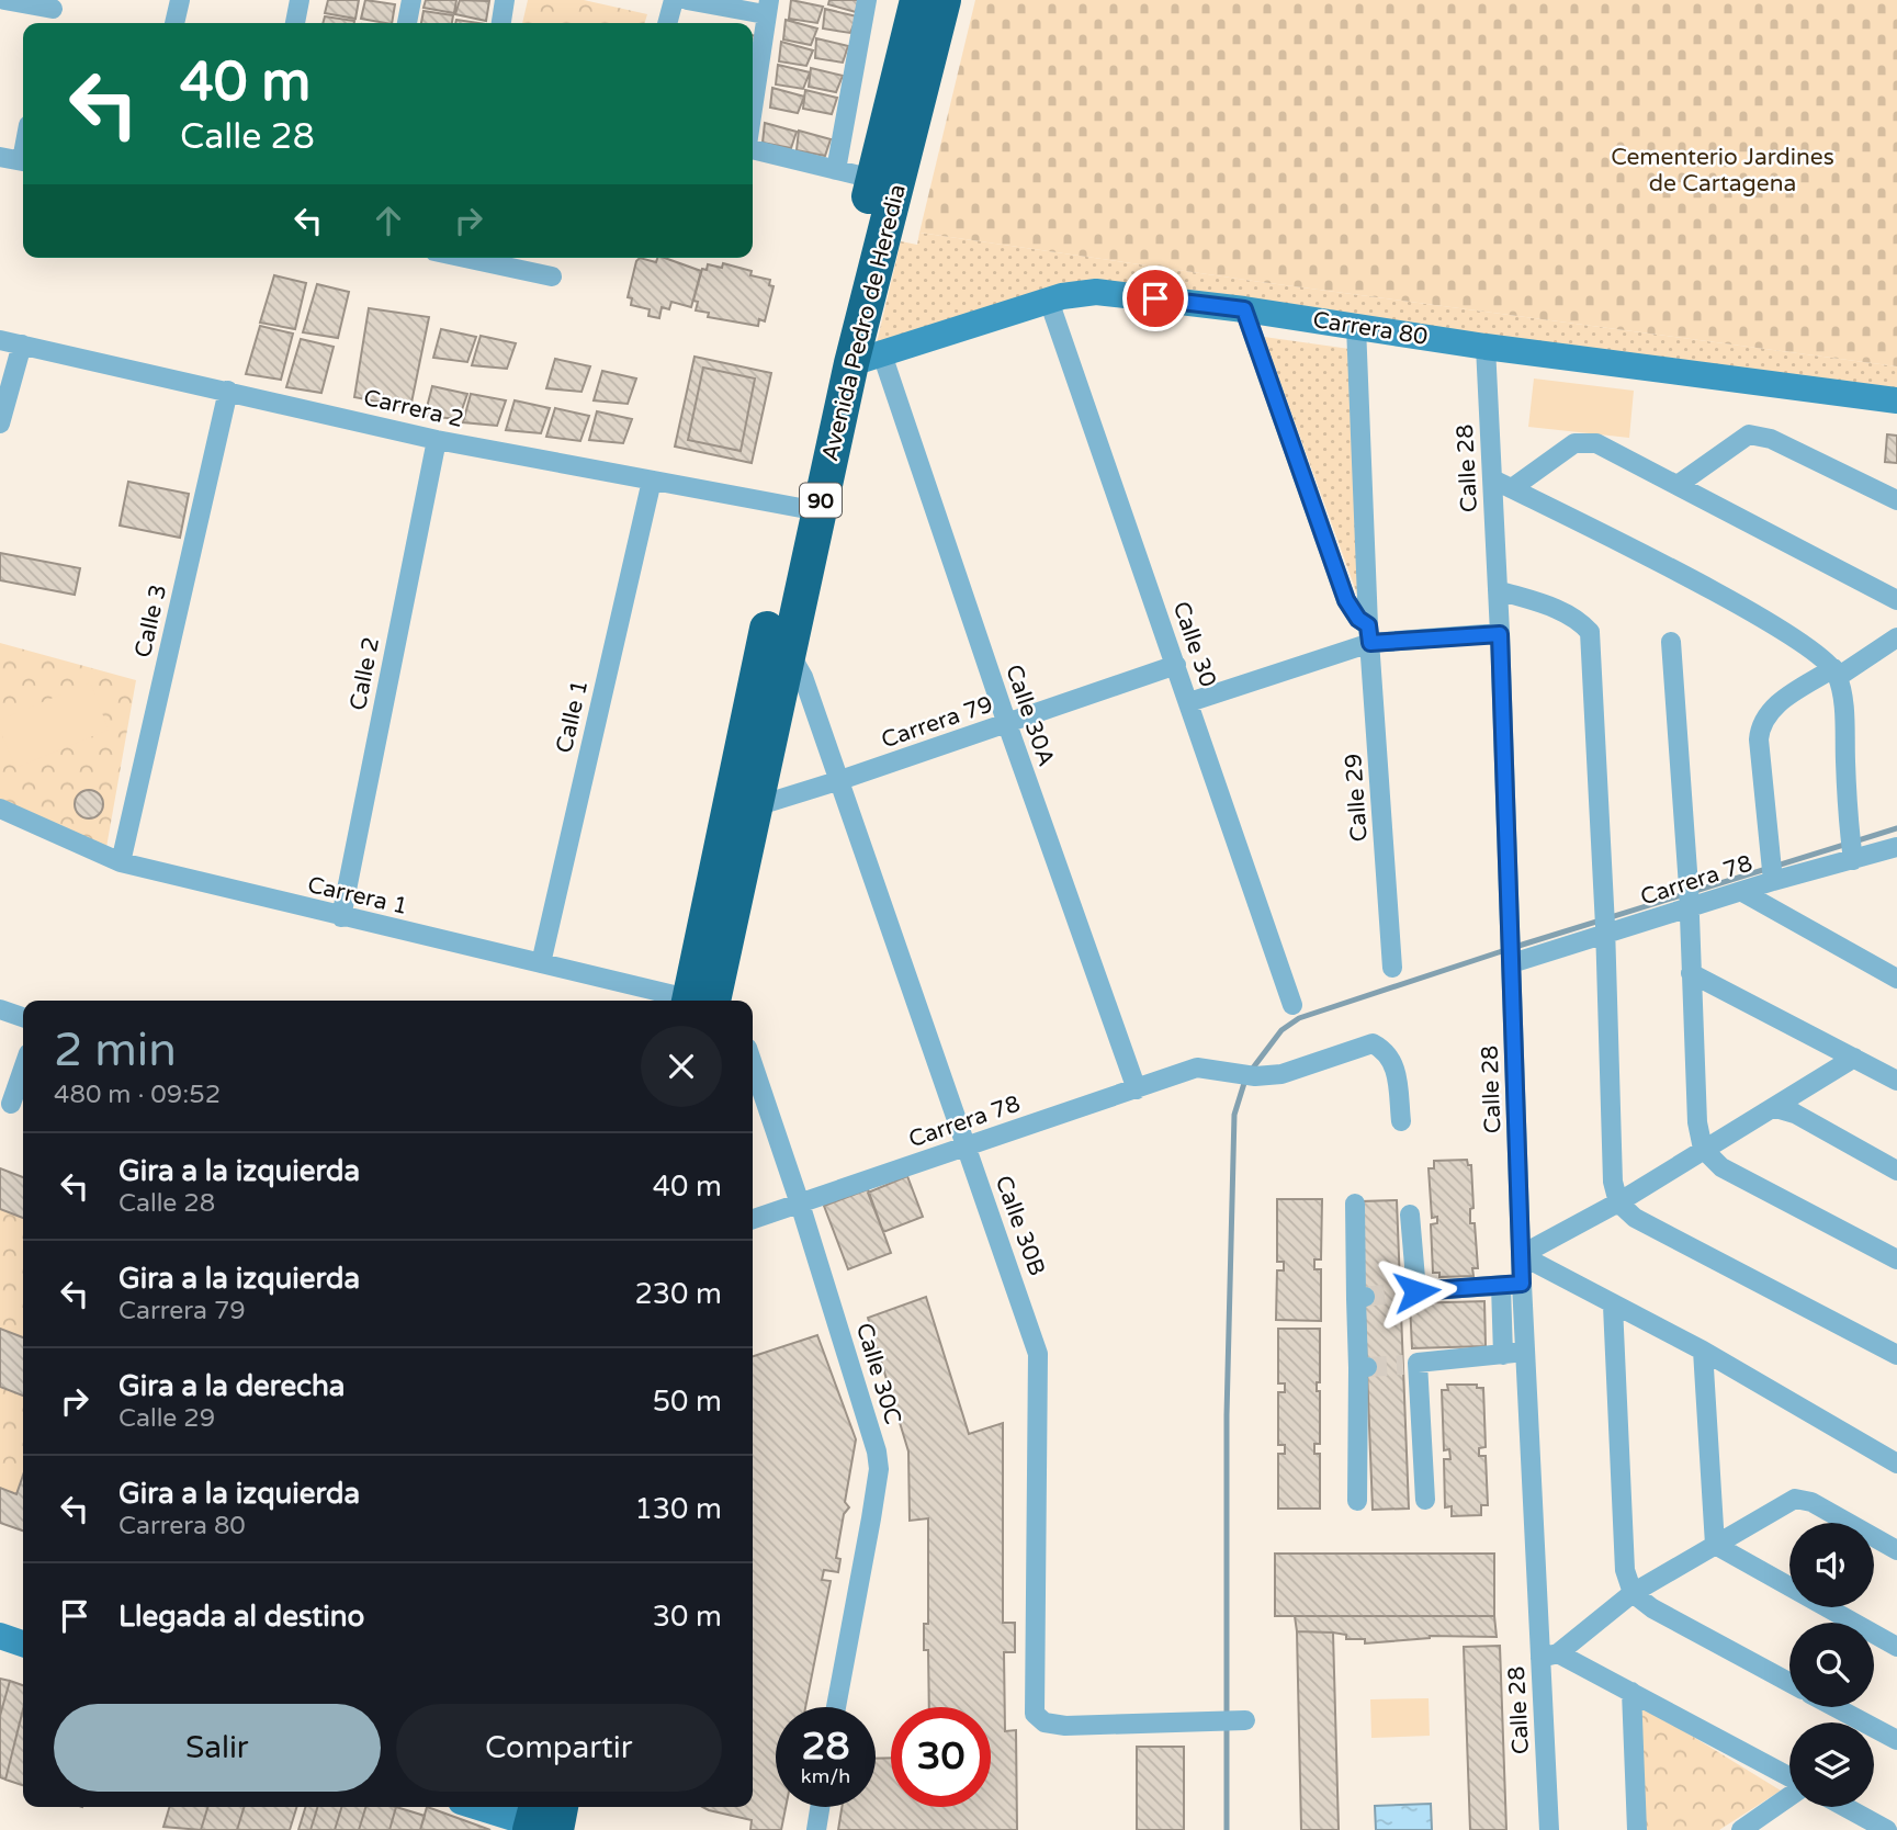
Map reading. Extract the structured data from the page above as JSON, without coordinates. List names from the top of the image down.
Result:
{
  "streets": {
    "highway": ["Avenida Pedro de Heredia", "90"],
    "street": [
      "Carrera 80",
      "Carrera 2",
      "Calle 28",
      "Calle 3",
      "Calle 30",
      "Calle 2",
      "Calle 30A",
      "Calle 1",
      "Carrera 79",
      "Calle 29",
      "Carrera 78",
      "Carrera 1",
      "Calle 30B",
      "Calle 30C"
    ]
  },
  "crossings": [
    ["Avenida Pedro de Heredia", "Carrera 80"],
    ["Avenida Pedro de Heredia", "Carrera 2"],
    ["Avenida Pedro de Heredia", "Calle 30A"],
    ["Avenida Pedro de Heredia", "Carrera 79"],
    ["Avenida Pedro de Heredia", "Calle 30B"],
    ["Carrera 80", "Calle 28"],
    ["Carrera 80", "Calle 30"],
    ["Carrera 80", "Calle 30A"],
    ["Carrera 80", "Calle 29"],
    ["Carrera 2", "Calle 3"],
    ["Carrera 2", "Calle 2"],
    ["Carrera 2", "Calle 1"],
    ["Calle 28", "Carrera 78"],
    ["Calle 3", "Carrera 1"],
    ["Calle 30", "Carrera 79"],
    ["Calle 2", "Carrera 1"],
    ["Calle 30A", "Carrera 79"],
    ["Calle 30A", "Carrera 78"],
    ["Calle 1", "Carrera 1"],
    ["Carrera 79", "Calle 30B"],
    ["Carrera 78", "Calle 30B"],
    ["Carrera 78", "Calle 30C"]
  ],
  "parks": ["Cementerio Jardines de Cartagena"],
  "page": {
    "turn": ["40 m", "Calle 28"],
    "heading": ["2 min", "480 m · 09:52"],
    "list": [
      {
        "name": "Gira a la izquierda",
        "note": "Calle 28",
        "value": "40 m"
      },
      {
        "name": "Gira a la izquierda",
        "note": "Carrera 79",
        "value": "230 m"
      },
      {
        "name": "Gira a la derecha",
        "note": "Calle 29",
        "value": "50 m"
      },
      {
        "name": "Gira a la izquierda",
        "note": "Carrera 80",
        "value": "130 m"
      },
      {
        "name": "Llegada al destino",
        "value": "30 m"
      }
    ],
    "buttons": ["Salir", "Compartir"],
    "speed": "28 km/h",
    "limit": "30"
  }
}
